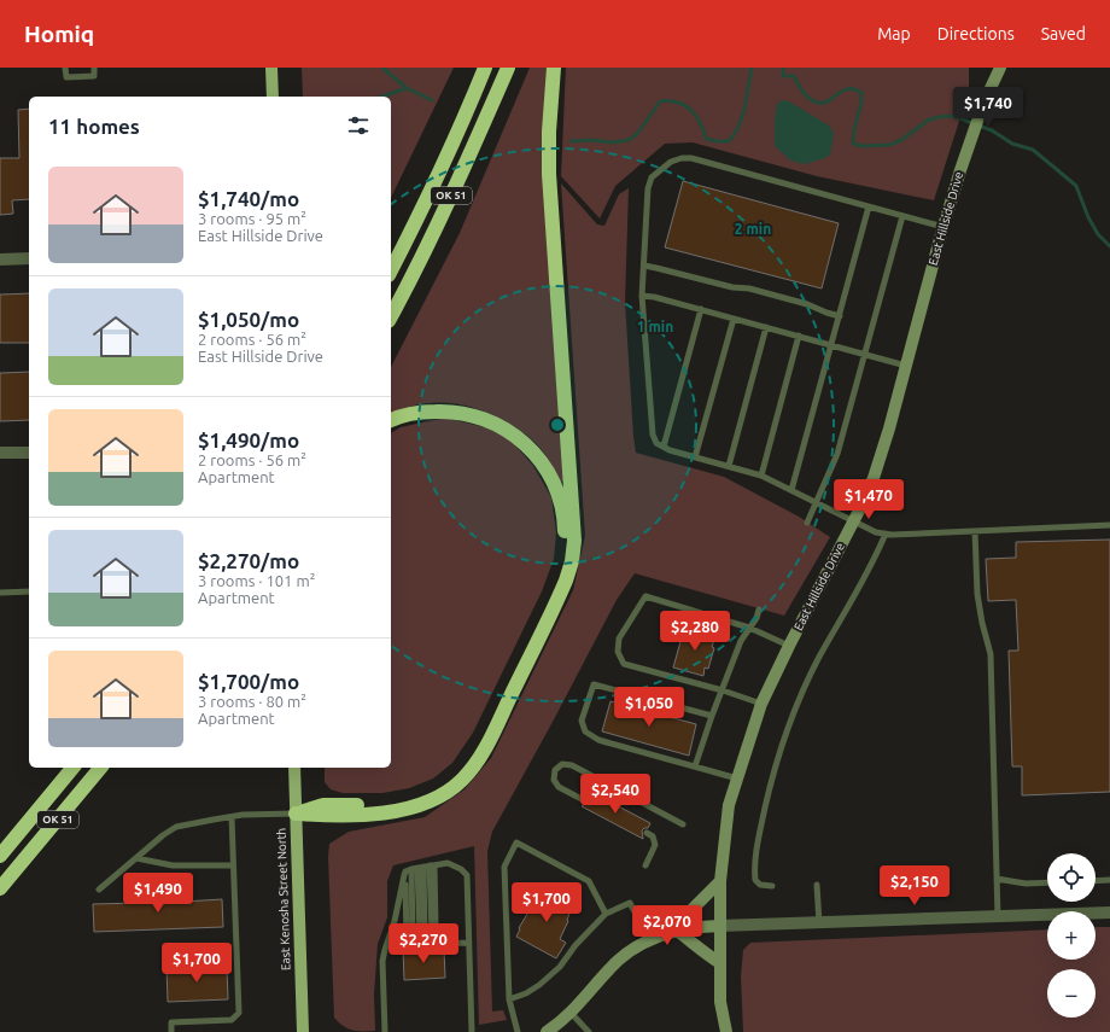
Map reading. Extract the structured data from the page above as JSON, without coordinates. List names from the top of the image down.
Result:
{
  "streets": {
    "highway": ["OK 51"],
    "main road": ["East Kenosha Street North"],
    "street": ["East Hillside Drive"]
  },
  "page": {
    "header": "Homiq",
    "nav": ["Map", "Directions", "Saved"],
    "price": [
      "$1,740",
      "$1,470",
      "$2,280",
      "$1,050",
      "$2,540",
      "$2,150",
      "$1,490",
      "$1,700",
      "$2,070",
      "$2,270",
      "$1,700"
    ],
    "heading": "11 homes",
    "list": [
      {
        "name": "$1,740/mo",
        "note": "3 rooms · 95 m² · East Hillside Drive"
      },
      {
        "name": "$1,050/mo",
        "note": "2 rooms · 56 m² · East Hillside Drive"
      },
      {
        "name": "$1,490/mo",
        "note": "2 rooms · 56 m² · Apartment"
      },
      {
        "name": "$2,270/mo",
        "note": "3 rooms · 101 m² · Apartment"
      },
      {
        "name": "$1,700/mo",
        "note": "3 rooms · 80 m² · Apartment"
      }
    ],
    "map_buttons": ["+", "−"]
  },
  "rings": ["2 min", "1 min"]
}
